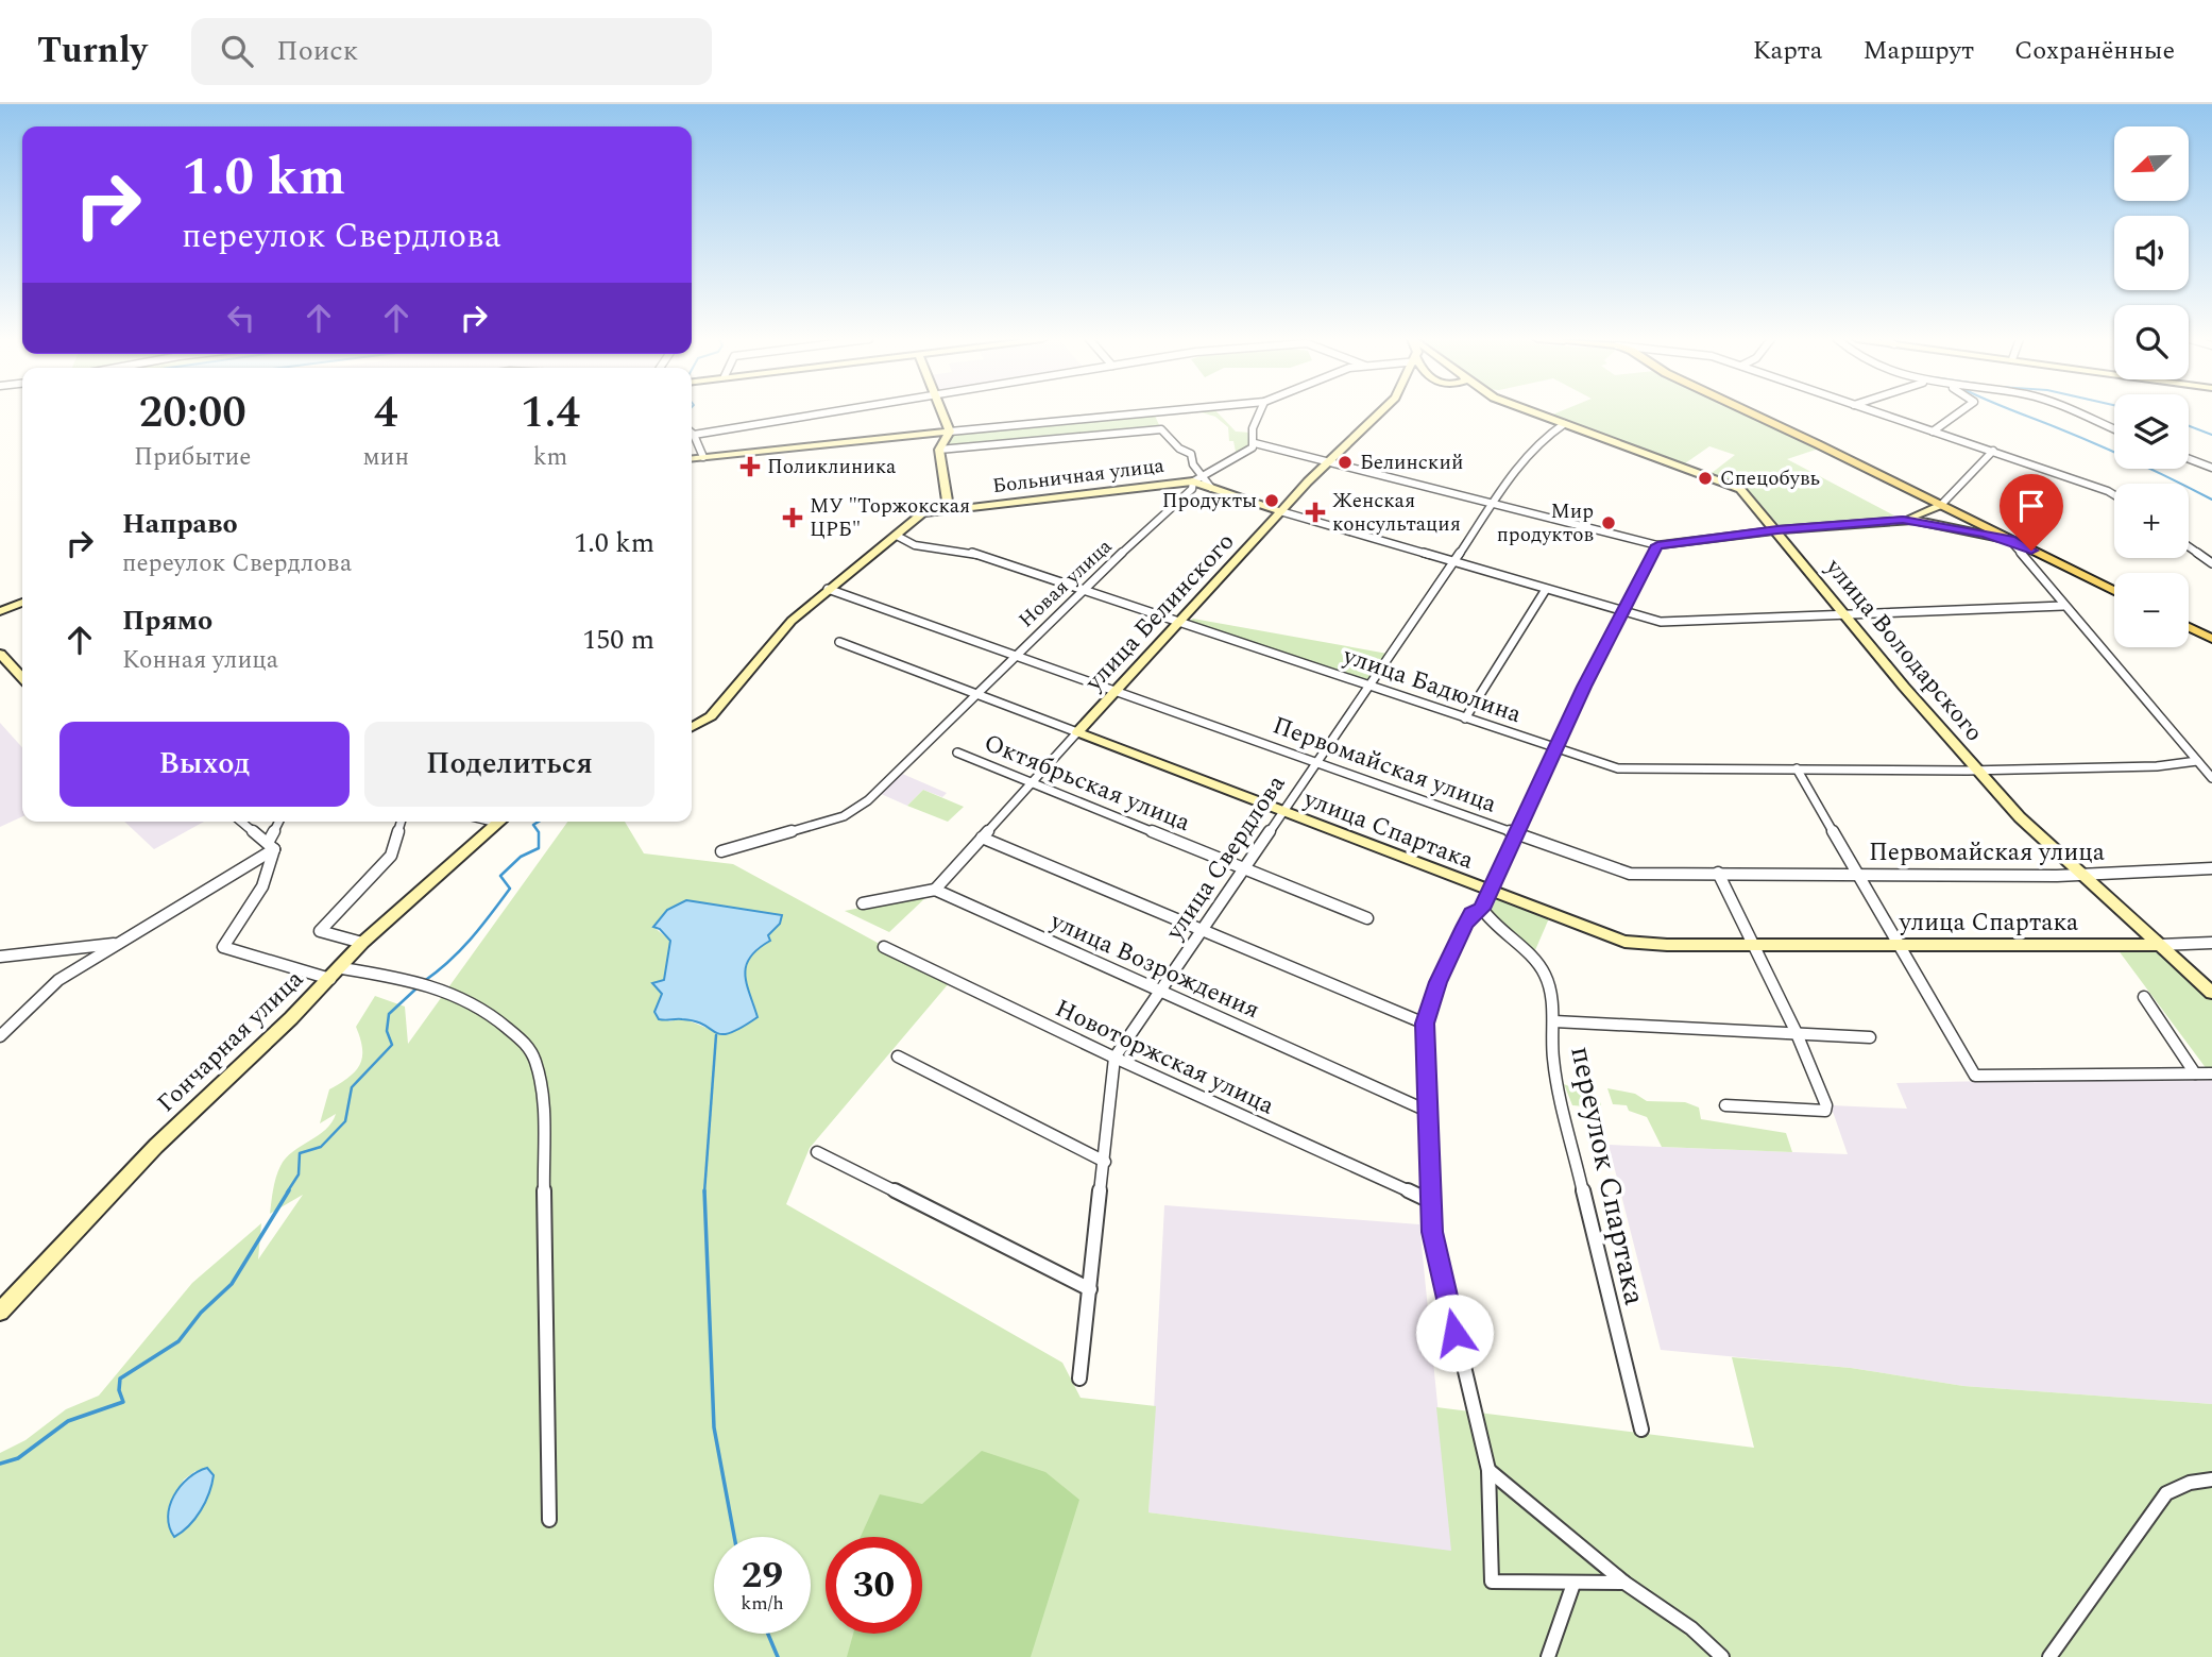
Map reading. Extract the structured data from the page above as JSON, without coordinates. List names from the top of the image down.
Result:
{
  "streets": {
    "street": [
      "Больничная улица",
      "Новая улица",
      "улица Белинского",
      "улица Володарского",
      "улица Бадюлина",
      "Первомайская улица",
      "Октябрьская улица",
      "улица Спартака",
      "улица Свердлова",
      "улица Возрождения",
      "Гончарная улица",
      "Новоторжская улица",
      "переулок Спартака"
    ]
  },
  "crossings": [
    ["Больничная улица", "Новая улица"],
    ["Больничная улица", "улица Бадюлина"],
    ["Новая улица", "улица Бадюлина"],
    ["Новая улица", "Первомайская улица"],
    ["Новая улица", "улица Спартака"],
    ["улица Белинского", "улица Бадюлина"],
    ["улица Белинского", "Первомайская улица"],
    ["улица Белинского", "Октябрьская улица"],
    ["улица Белинского", "улица Спартака"],
    ["улица Белинского", "улица Возрождения"],
    ["улица Володарского", "улица Бадюлина"],
    ["улица Володарского", "Первомайская улица"],
    ["улица Володарского", "улица Спартака"],
    ["улица Володарского", "улица Свердлова"],
    ["улица Бадюлина", "улица Свердлова"],
    ["Первомайская улица", "улица Свердлова"],
    ["Октябрьская улица", "улица Свердлова"],
    ["улица Спартака", "улица Свердлова"],
    ["улица Свердлова", "улица Возрождения"],
    ["улица Свердлова", "Новоторжская улица"]
  ],
  "places": {
    "other": [
      "Белинский",
      "Спецобувь",
      "Продукты",
      "Мир продуктов"
    ],
    "health": ["Поликлиника", "Женская консультация", "МУ \"Торжокская ЦРБ\""]
  },
  "north": "bottom left",
  "page": {
    "header": "Turnly",
    "search": "Поиск",
    "nav": ["Карта", "Маршрут", "Сохранённые"],
    "map_buttons": ["+", "−"],
    "turn": ["1.0 km", "переулок Свердлова"],
    "eta": [
      "20:00",
      "Прибытие",
      "4",
      "мин",
      "1.4",
      "km"
    ],
    "list": [
      {
        "name": "Направо",
        "note": "переулок Свердлова",
        "value": "1.0 km"
      },
      {
        "name": "Прямо",
        "note": "Конная улица",
        "value": "150 m"
      }
    ],
    "buttons": ["Выход", "Поделиться"],
    "speed": "29 km/h",
    "limit": "30"
  }
}
